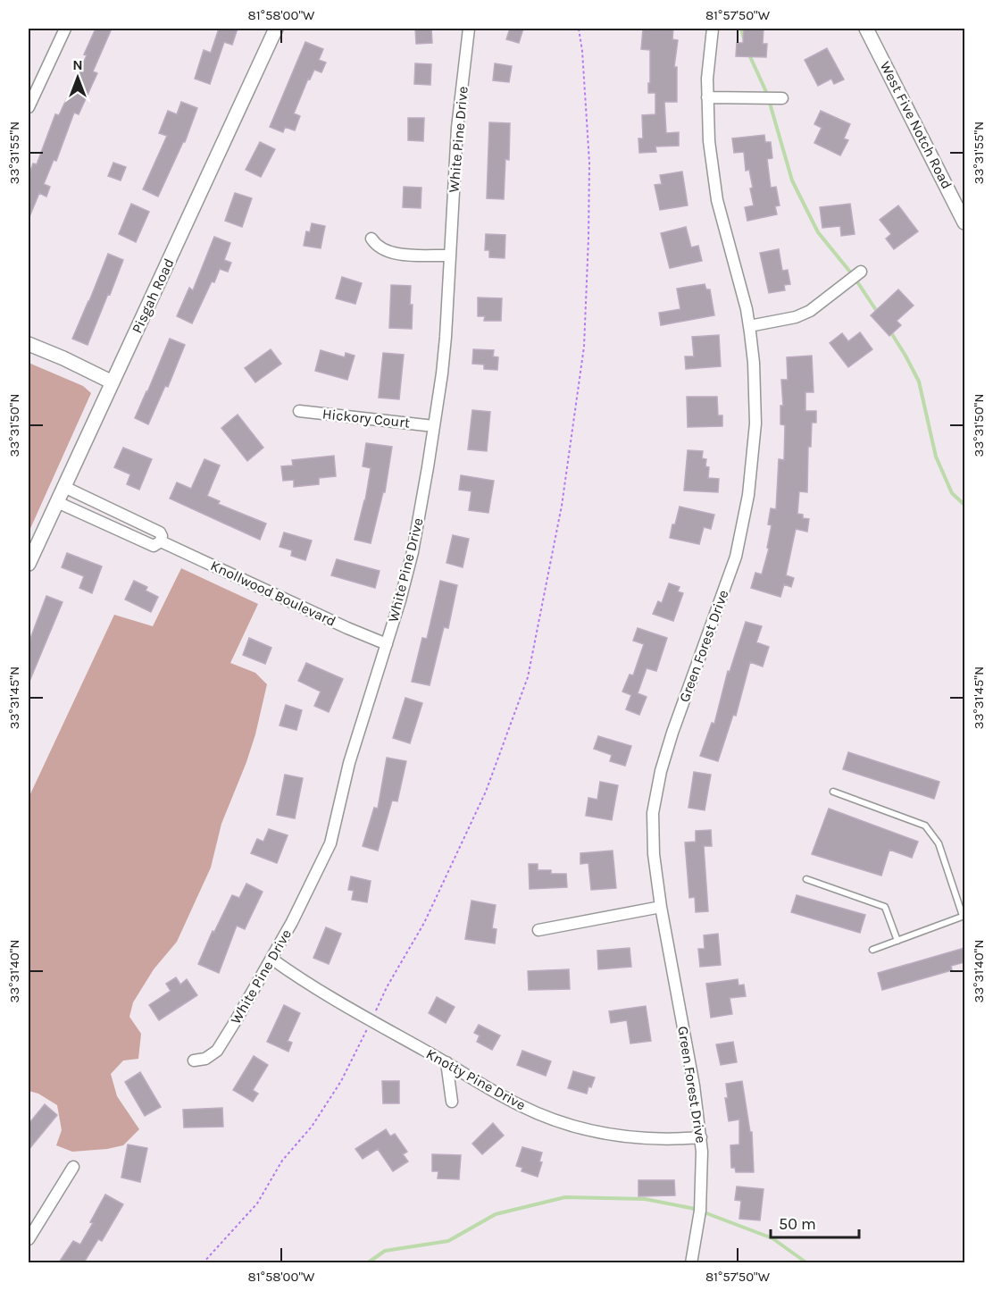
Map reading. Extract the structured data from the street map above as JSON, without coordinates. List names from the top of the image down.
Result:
{
  "streets": {
    "street": [
      "West Five Notch Road",
      "White Pine Drive",
      "Pisgah Road",
      "Hickory Court",
      "Knollwood Boulevard",
      "Green Forest Drive",
      "Knotty Pine Drive"
    ]
  },
  "crossings": [
    ["White Pine Drive", "Hickory Court"],
    ["White Pine Drive", "Knollwood Boulevard"],
    ["White Pine Drive", "Knotty Pine Drive"],
    ["Pisgah Road", "Knollwood Boulevard"],
    ["Green Forest Drive", "Knotty Pine Drive"]
  ],
  "scale_bar": "50 m",
  "north": "top",
  "coordinates": [
    "81°58'00\"W",
    "81°57'50\"W",
    "33°31'55\"N",
    "33°31'50\"N",
    "33°31'45\"N",
    "33°31'40\"N"
  ]
}
